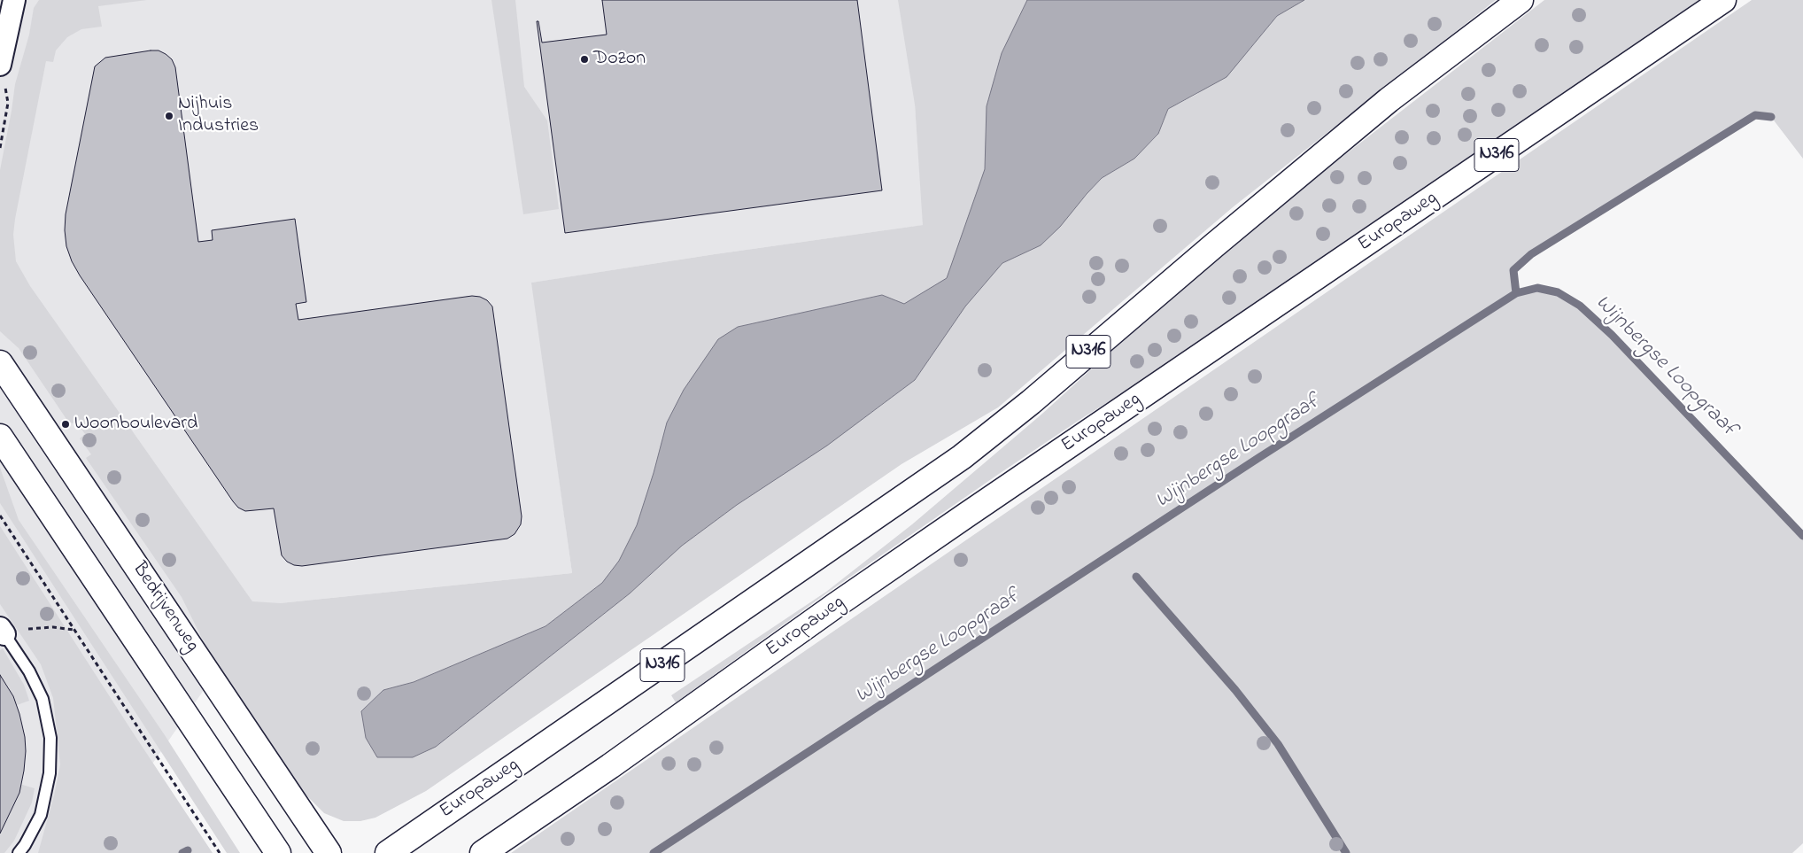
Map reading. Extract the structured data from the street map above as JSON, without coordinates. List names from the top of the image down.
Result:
{
  "streets": {
    "main road": ["N316", "Europaweg", "Bedrijvenweg"]
  },
  "water": ["Wijnbergse Loopgraaf"],
  "places": ["Dozon", "Nijhuis Industries", "Woonboulevard"]
}
